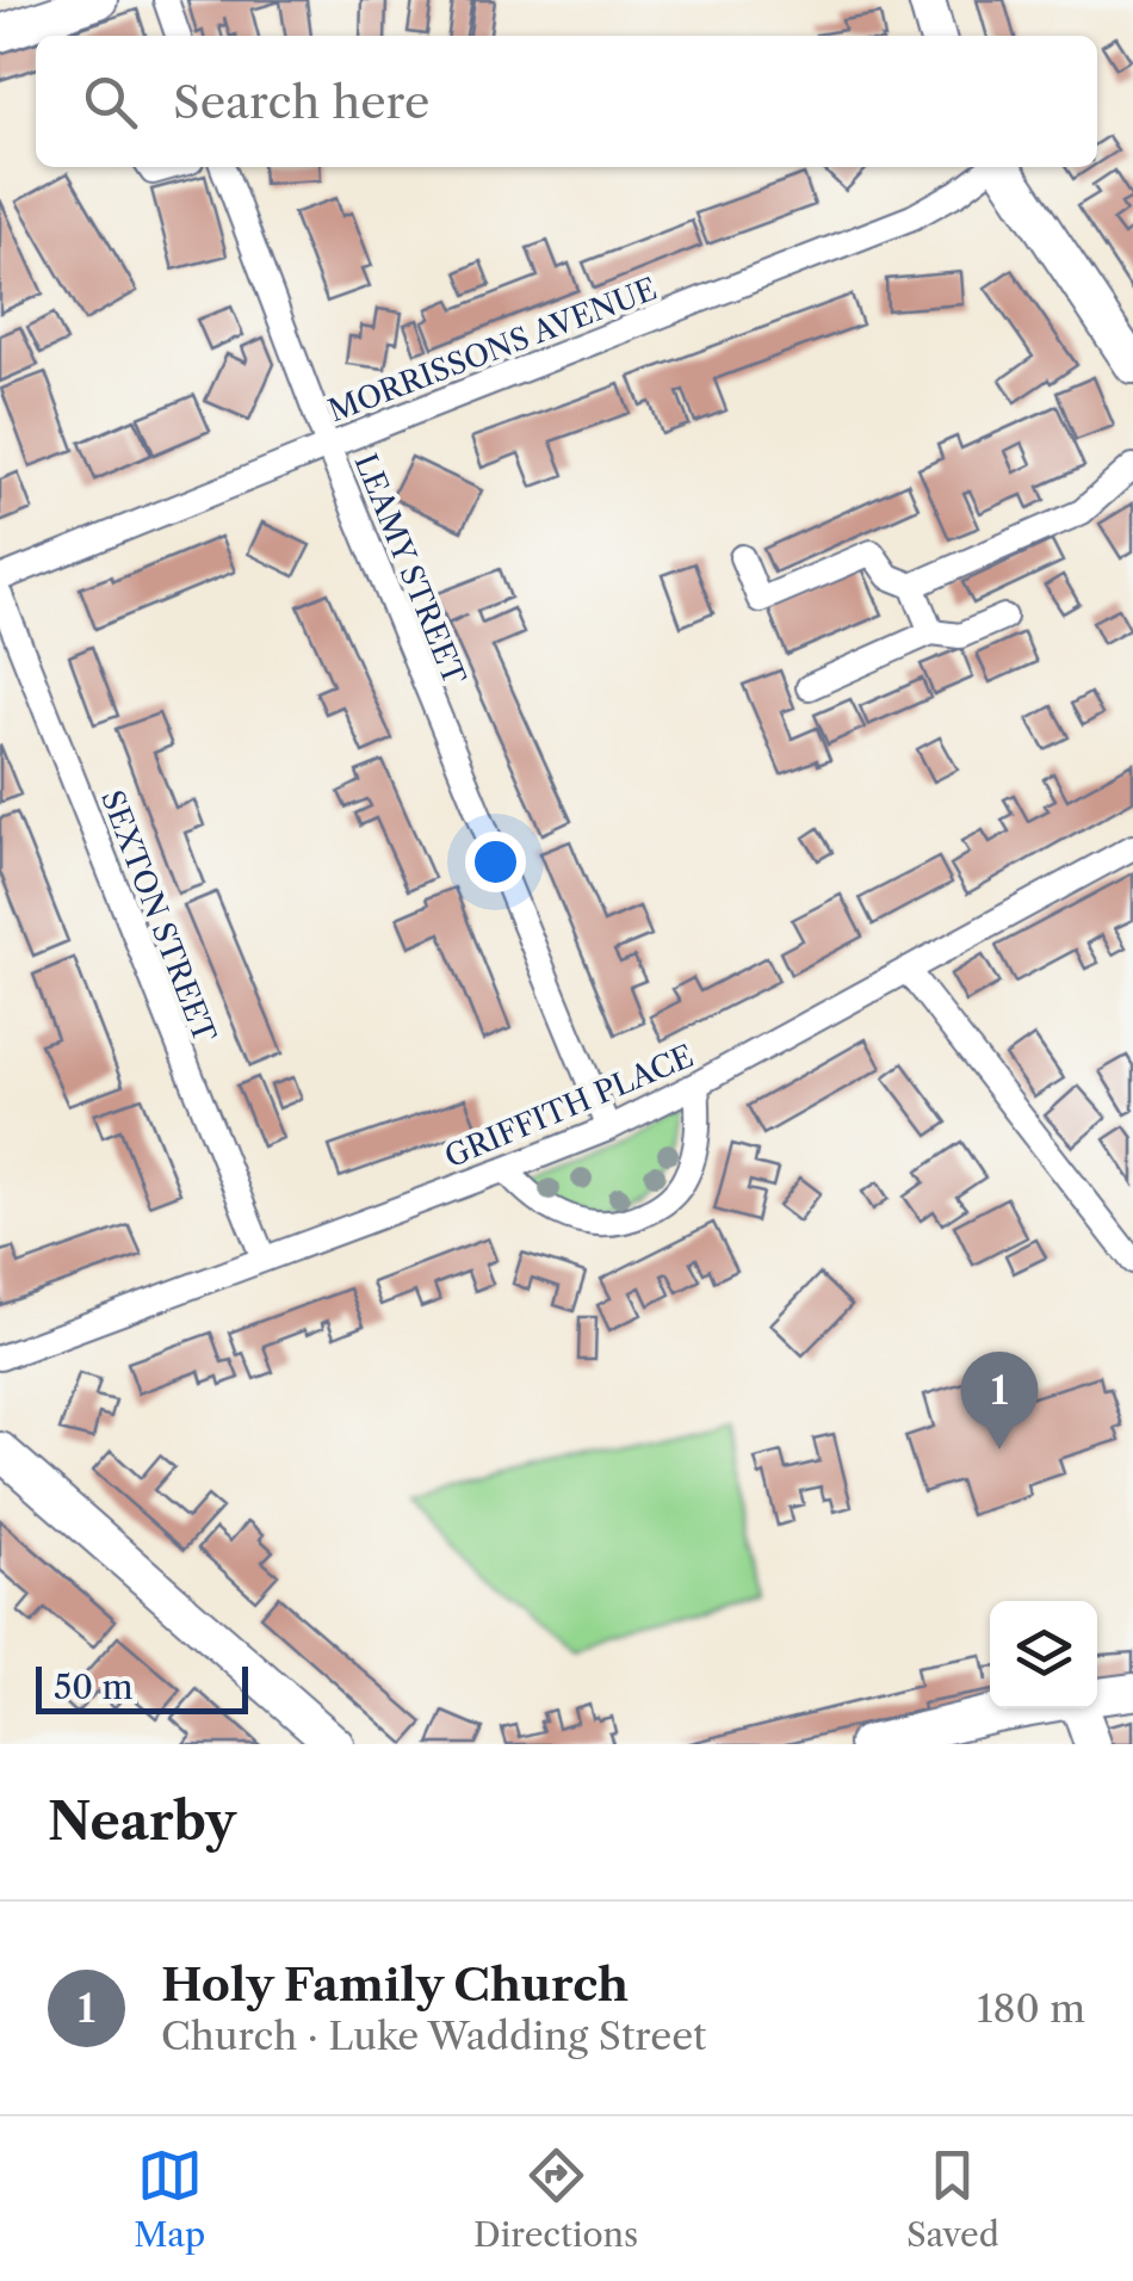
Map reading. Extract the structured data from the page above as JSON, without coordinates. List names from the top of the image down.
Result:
{
  "streets": {
    "street": [
      "MORRISSONS AVENUE",
      "LEAMY STREET",
      "SEXTON STREET",
      "GRIFFITH PLACE"
    ]
  },
  "crossings": [
    ["MORRISSONS AVENUE", "LEAMY STREET"],
    ["LEAMY STREET", "GRIFFITH PLACE"],
    ["SEXTON STREET", "GRIFFITH PLACE"]
  ],
  "scale_bar": "50 m",
  "page": {
    "search": "Search here",
    "pins": "1",
    "scale": "50 m",
    "heading": "Nearby",
    "list": [
      {
        "mark": "1",
        "name": "Holy Family Church",
        "note": "Church · Luke Wadding Street",
        "value": "180 m"
      }
    ],
    "nav": ["Map", "Directions", "Saved"]
  }
}
